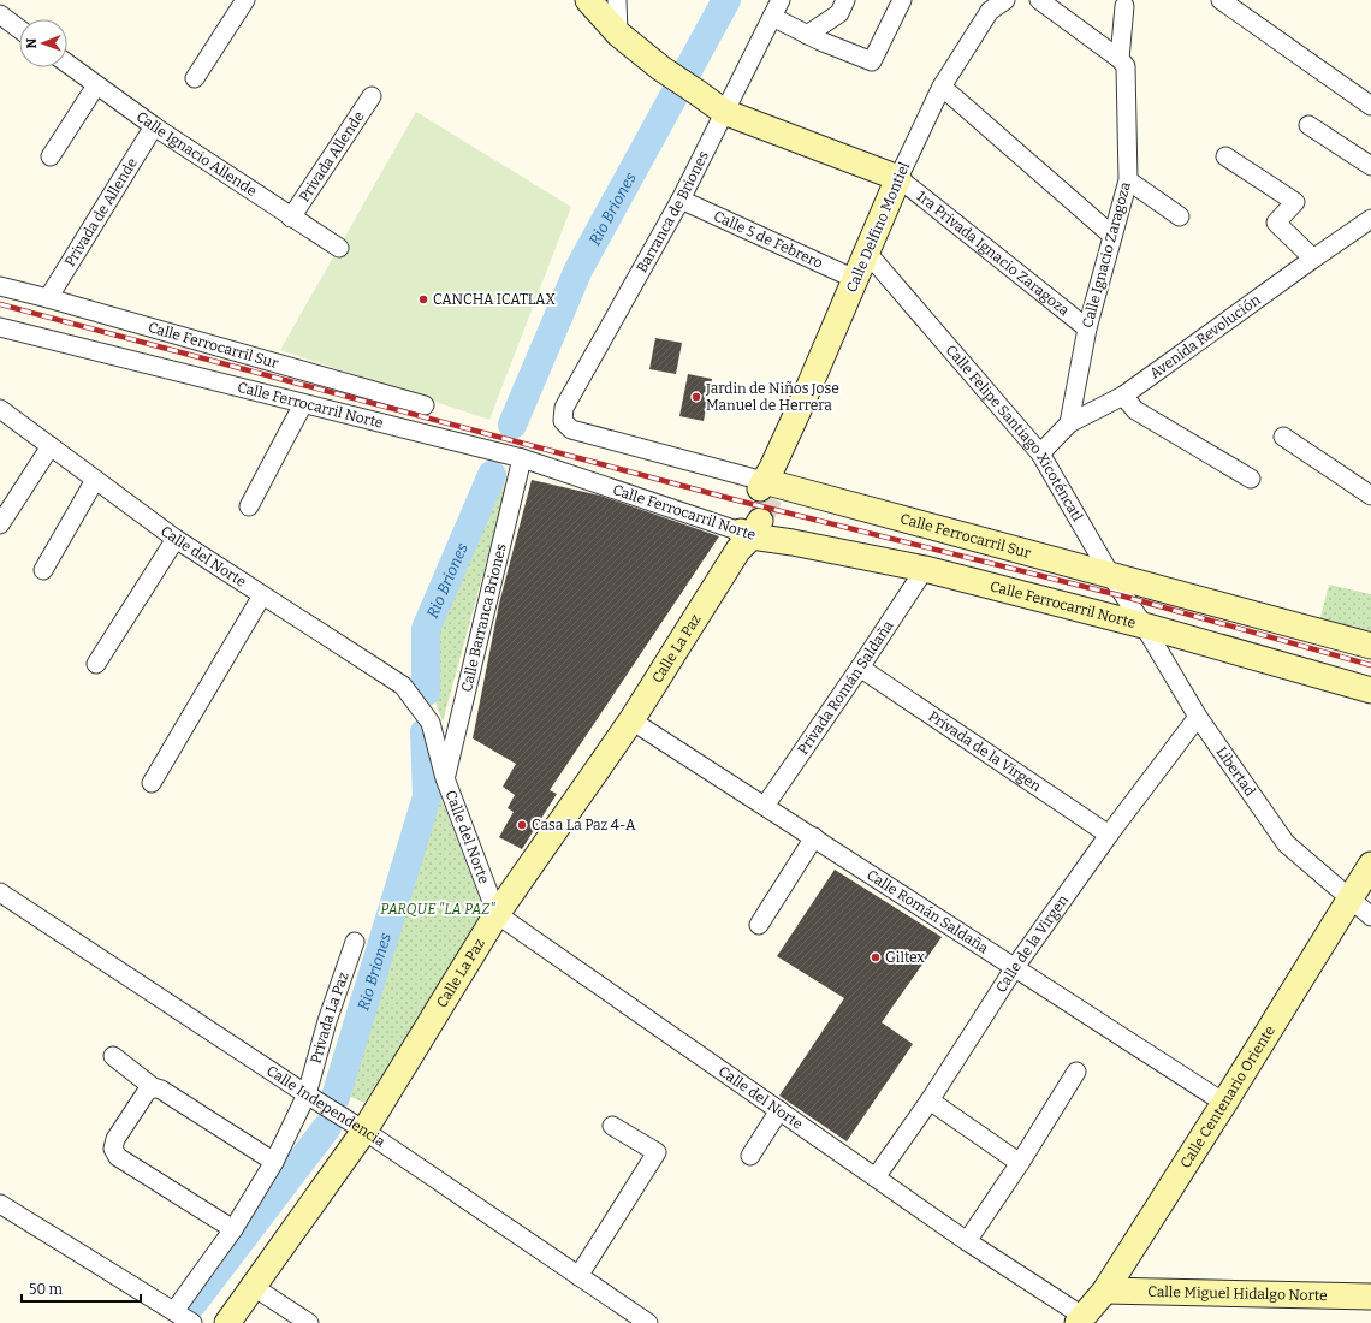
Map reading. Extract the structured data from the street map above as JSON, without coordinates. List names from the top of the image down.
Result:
{
  "streets": {
    "main road": [
      "Calle Delfino Montiel",
      "Calle Ferrocarril Sur",
      "Calle Ferrocarril Norte",
      "Calle La Paz",
      "Calle Centenario Oriente",
      "Calle Miguel Hidalgo Norte"
    ],
    "street": [
      "Calle Ignacio Allende",
      "Privada Allende",
      "Barranca de Briones",
      "Privada de Allende",
      "Calle 5 de Febrero",
      "1ra Privada Ignacio Zaragoza",
      "Calle Ignacio Zaragoza",
      "Avenida Revolución",
      "Calle Felipe Santiago Xicoténcatl",
      "Calle del Norte",
      "Calle Barranca Briones",
      "Privada Román Saldaña",
      "Privada de la Virgen",
      "Libertad",
      "Calle Román Saldaña",
      "Calle de la Virgen",
      "Privada La Paz",
      "Calle Independencia"
    ]
  },
  "crossings": [
    ["Calle Ignacio Allende", "Privada Allende"],
    ["Calle Ignacio Allende", "Privada de Allende"],
    ["Barranca de Briones", "Calle 5 de Febrero"],
    ["Barranca de Briones", "Calle Ferrocarril Sur"],
    ["Privada de Allende", "Calle Ferrocarril Sur"],
    ["Calle Delfino Montiel", "Calle 5 de Febrero"],
    ["Calle Delfino Montiel", "1ra Privada Ignacio Zaragoza"],
    ["Calle Delfino Montiel", "Calle Ferrocarril Sur"],
    ["Calle Delfino Montiel", "Calle Felipe Santiago Xicoténcatl"],
    ["1ra Privada Ignacio Zaragoza", "Calle Ignacio Zaragoza"],
    ["Calle Ignacio Zaragoza", "Avenida Revolución"],
    ["Avenida Revolución", "Calle Felipe Santiago Xicoténcatl"],
    ["Calle Ferrocarril Sur", "Calle Felipe Santiago Xicoténcatl"],
    ["Calle Ferrocarril Norte", "Calle Felipe Santiago Xicoténcatl"],
    ["Calle Ferrocarril Norte", "Calle Barranca Briones"],
    ["Calle Ferrocarril Norte", "Calle La Paz"],
    ["Calle Ferrocarril Norte", "Privada Román Saldaña"],
    ["Calle Ferrocarril Norte", "Libertad"],
    ["Calle Felipe Santiago Xicoténcatl", "Libertad"],
    ["Calle del Norte", "Calle Barranca Briones"],
    ["Calle del Norte", "Calle La Paz"],
    ["Calle del Norte", "Calle de la Virgen"],
    ["Calle del Norte", "Calle Centenario Oriente"],
    ["Calle La Paz", "Calle Román Saldaña"],
    ["Calle La Paz", "Calle Independencia"],
    ["Privada Román Saldaña", "Privada de la Virgen"],
    ["Privada Román Saldaña", "Calle Román Saldaña"],
    ["Privada de la Virgen", "Calle de la Virgen"],
    ["Libertad", "Calle de la Virgen"],
    ["Libertad", "Calle Centenario Oriente"],
    ["Calle Román Saldaña", "Calle de la Virgen"],
    ["Calle Román Saldaña", "Calle Centenario Oriente"],
    ["Privada La Paz", "Calle Independencia"],
    ["Calle Centenario Oriente", "Calle Miguel Hidalgo Norte"]
  ],
  "water": ["Rio Briones"],
  "parks": ["PARQUE \"LA PAZ\""],
  "places": [
    "CANCHA ICATLAX",
    "Jardin de Niños Jose Manuel de Herrera",
    "Casa La Paz 4-A",
    "Giltex"
  ],
  "scale_bar": "50 m",
  "north": "left"
}
